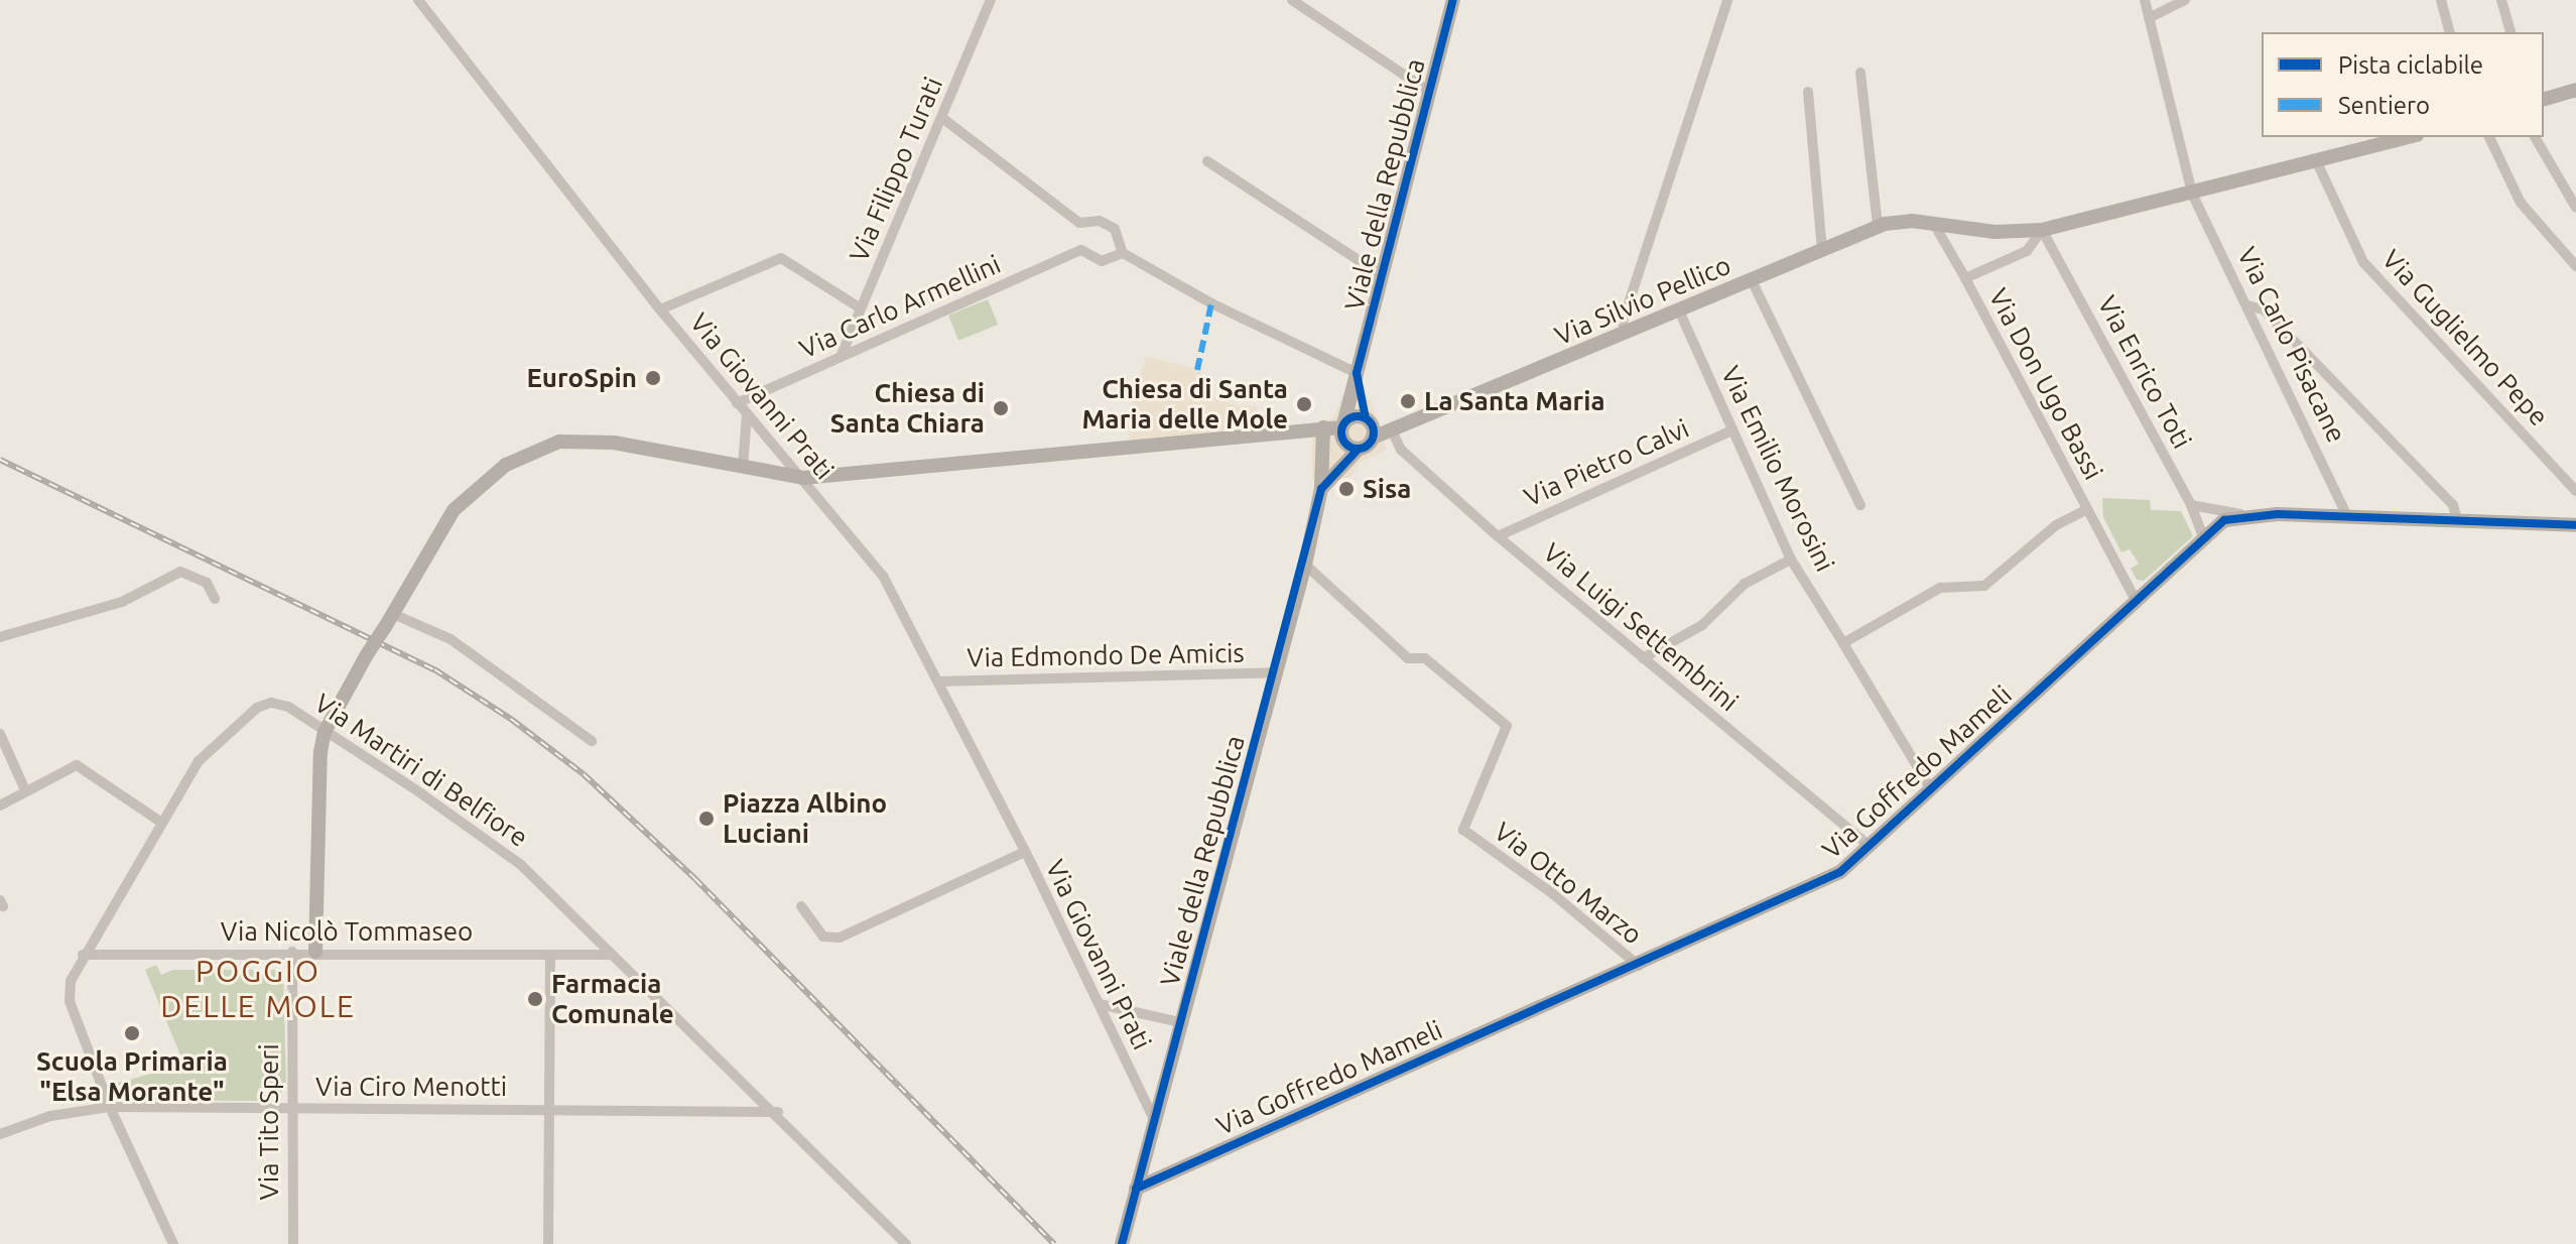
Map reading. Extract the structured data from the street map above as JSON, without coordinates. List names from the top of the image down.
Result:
{
  "streets": {
    "street": [
      "Via Filippo Turati",
      "Viale della Repubblica",
      "Via Silvio Pellico",
      "Via Carlo Armellini",
      "Via Guglielmo Pepe",
      "Via Carlo Pisacane",
      "Via Enrico Toti",
      "Via Don Ugo Bassi",
      "Via Giovanni Prati",
      "Via Pietro Calvi",
      "Via Emilio Morosini",
      "Via Luigi Settembrini",
      "Via Edmondo De Amicis",
      "Via Martiri di Belfiore",
      "Via Goffredo Mameli",
      "Via Otto Marzo",
      "Via Nicolò Tommaseo",
      "Via Ciro Menotti",
      "Via Tito Speri"
    ]
  },
  "crossings": [
    ["Via Filippo Turati", "Via Carlo Armellini"],
    ["Viale della Repubblica", "Via Silvio Pellico"],
    ["Viale della Repubblica", "Via Giovanni Prati"],
    ["Viale della Repubblica", "Via Edmondo De Amicis"],
    ["Viale della Repubblica", "Via Goffredo Mameli"],
    ["Viale della Repubblica", "Via Otto Marzo"],
    ["Via Silvio Pellico", "Via Guglielmo Pepe"],
    ["Via Silvio Pellico", "Via Carlo Pisacane"],
    ["Via Silvio Pellico", "Via Enrico Toti"],
    ["Via Silvio Pellico", "Via Don Ugo Bassi"],
    ["Via Silvio Pellico", "Via Emilio Morosini"],
    ["Via Silvio Pellico", "Via Luigi Settembrini"],
    ["Via Carlo Armellini", "Via Giovanni Prati"],
    ["Via Carlo Pisacane", "Via Goffredo Mameli"],
    ["Via Enrico Toti", "Via Goffredo Mameli"],
    ["Via Don Ugo Bassi", "Via Emilio Morosini"],
    ["Via Don Ugo Bassi", "Via Goffredo Mameli"],
    ["Via Giovanni Prati", "Via Edmondo De Amicis"],
    ["Via Pietro Calvi", "Via Emilio Morosini"],
    ["Via Pietro Calvi", "Via Luigi Settembrini"],
    ["Via Luigi Settembrini", "Via Goffredo Mameli"],
    ["Via Martiri di Belfiore", "Via Nicolò Tommaseo"],
    ["Via Martiri di Belfiore", "Via Ciro Menotti"],
    ["Via Goffredo Mameli", "Via Otto Marzo"],
    ["Via Nicolò Tommaseo", "Via Tito Speri"],
    ["Via Ciro Menotti", "Via Tito Speri"]
  ],
  "districts": ["POGGIO DELLE MOLE"],
  "places": [
    "EuroSpin",
    "La Santa Maria",
    "Chiesa di Santa Maria delle Mole",
    "Chiesa di Santa Chiara",
    "Sisa",
    "Piazza Albino Luciani",
    "Farmacia Comunale",
    "Scuola Primaria \"Elsa Morante\""
  ],
  "legend": ["Pista ciclabile", "Sentiero"]
}
